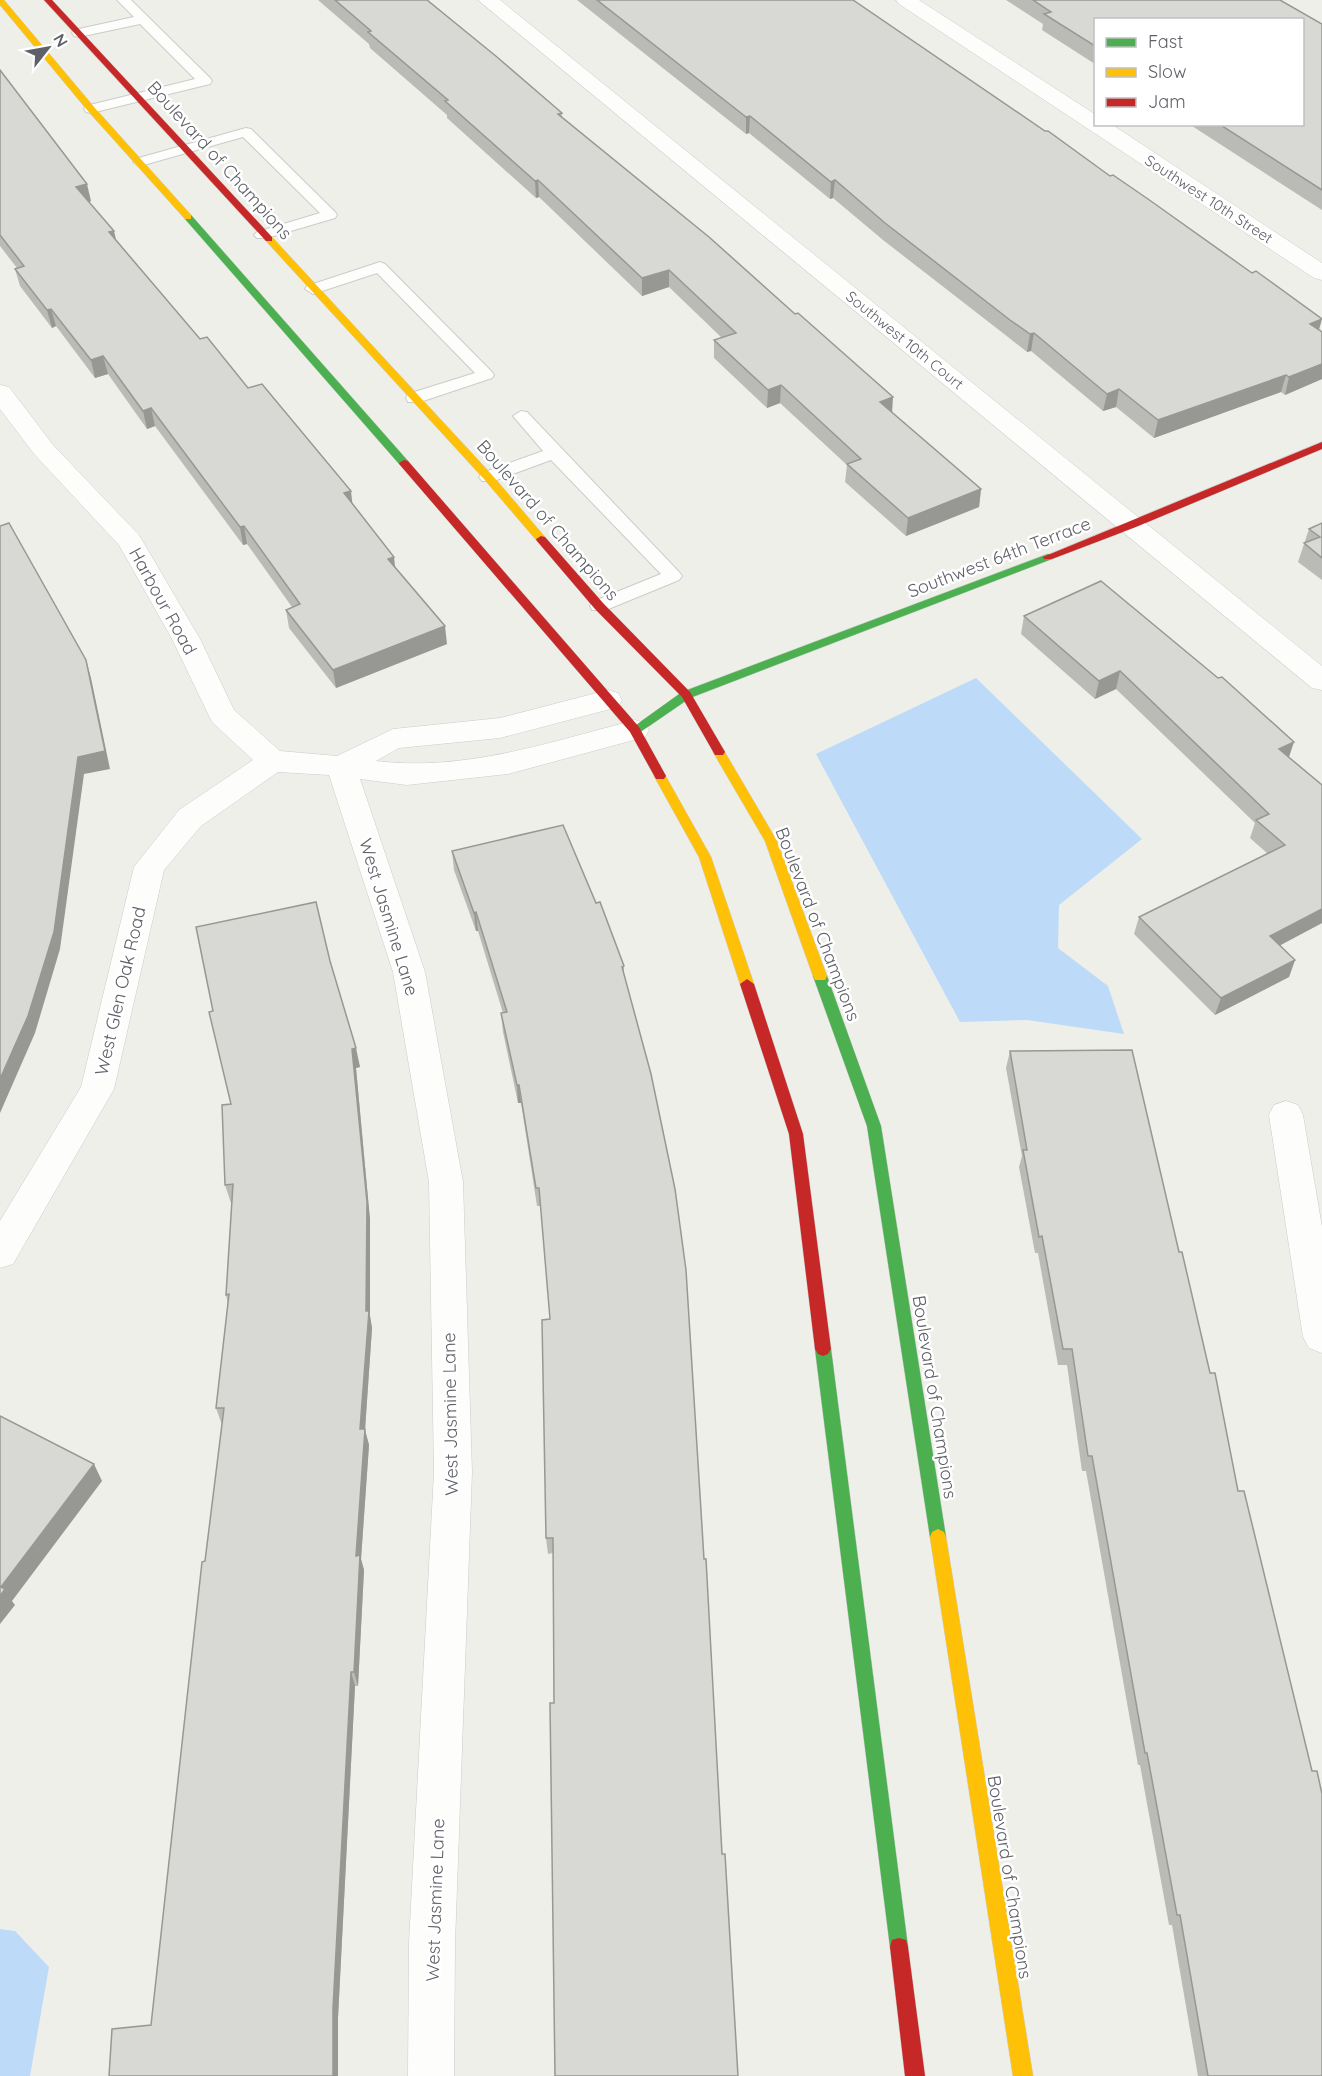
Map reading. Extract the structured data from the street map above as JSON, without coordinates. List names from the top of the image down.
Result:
{
  "streets": {
    "street": [
      "Boulevard of Champions",
      "Southwest 10th Street",
      "Southwest 10th Court",
      "Southwest 64th Terrace",
      "Harbour Road",
      "West Jasmine Lane",
      "West Glen Oak Road"
    ]
  },
  "crossings": [
    ["Boulevard of Champions", "Southwest 64th Terrace"],
    ["Southwest 10th Court", "Southwest 64th Terrace"],
    ["Harbour Road", "West Glen Oak Road"]
  ],
  "legend": ["Fast", "Slow", "Jam"],
  "north": "top right"
}
